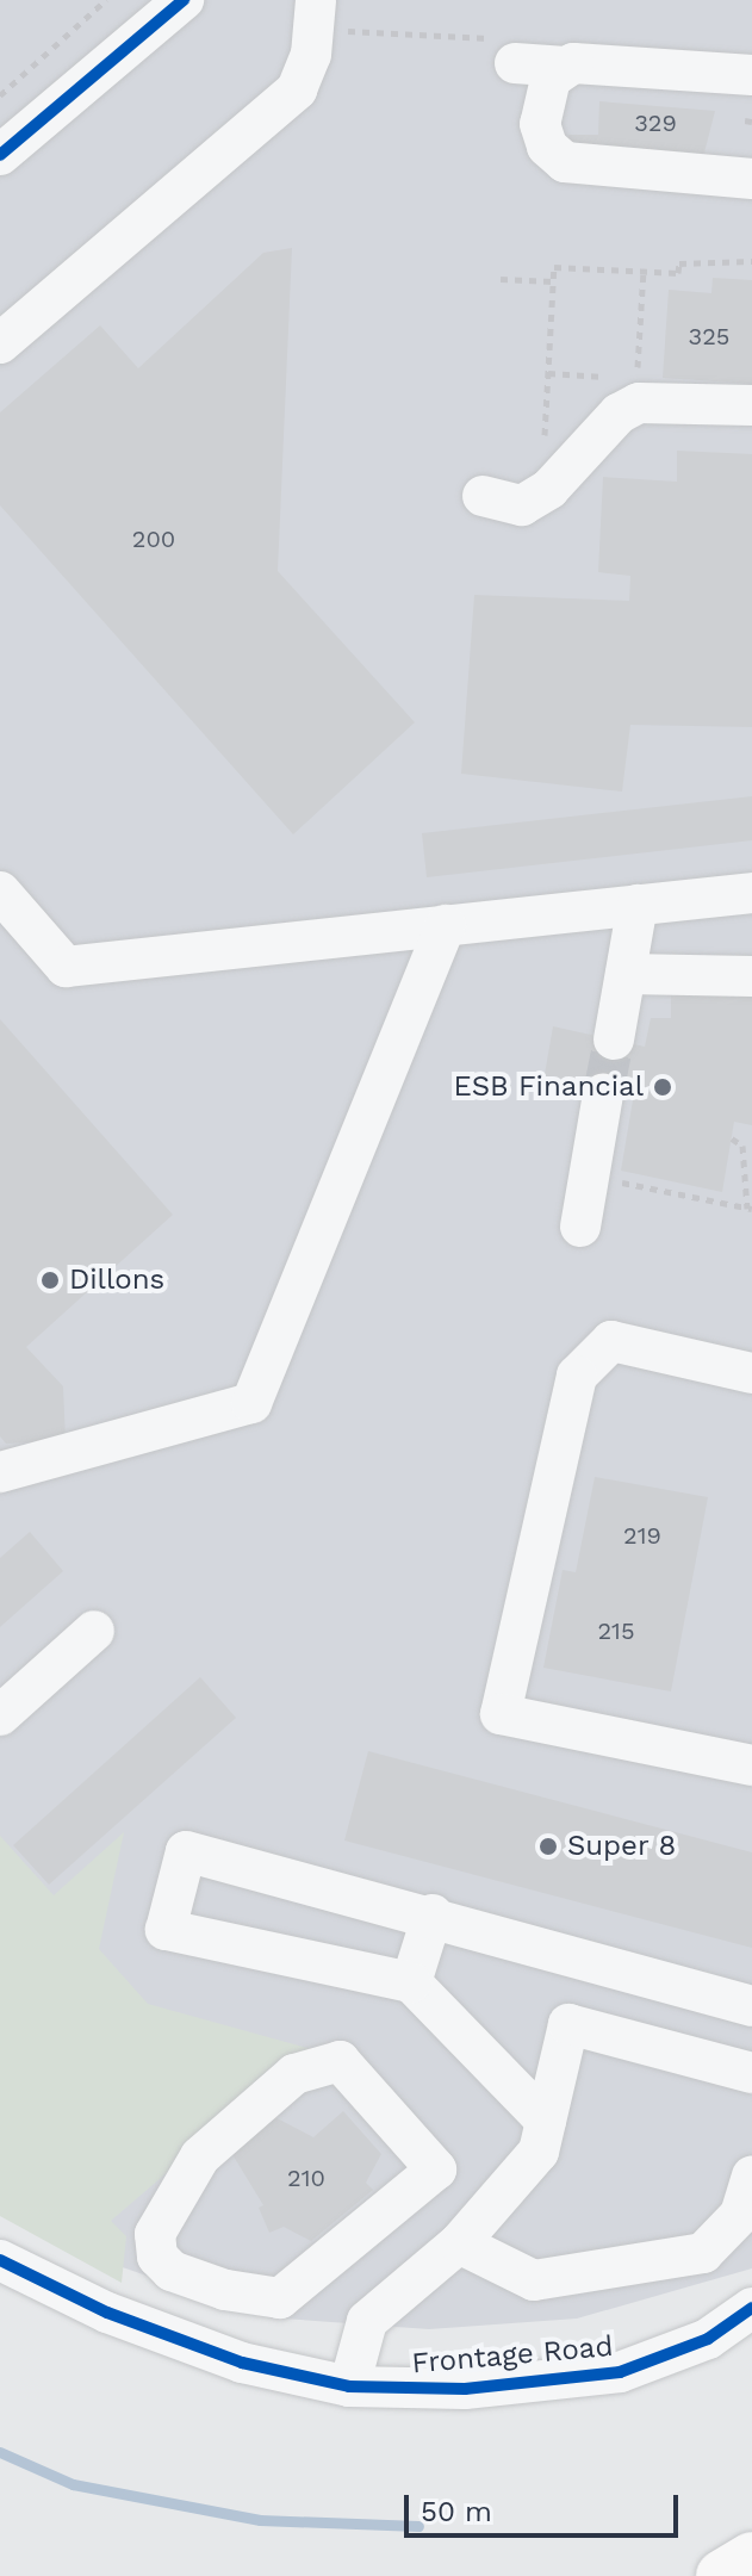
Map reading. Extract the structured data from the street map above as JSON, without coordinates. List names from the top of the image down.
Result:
{
  "streets": {
    "street": ["Frontage Road"]
  },
  "places": ["ESB Financial", "Dillons", "Super 8"],
  "house_numbers": [
    "329",
    "325",
    "200",
    "219",
    "215",
    "210"
  ],
  "scale_bar": "50 m"
}
